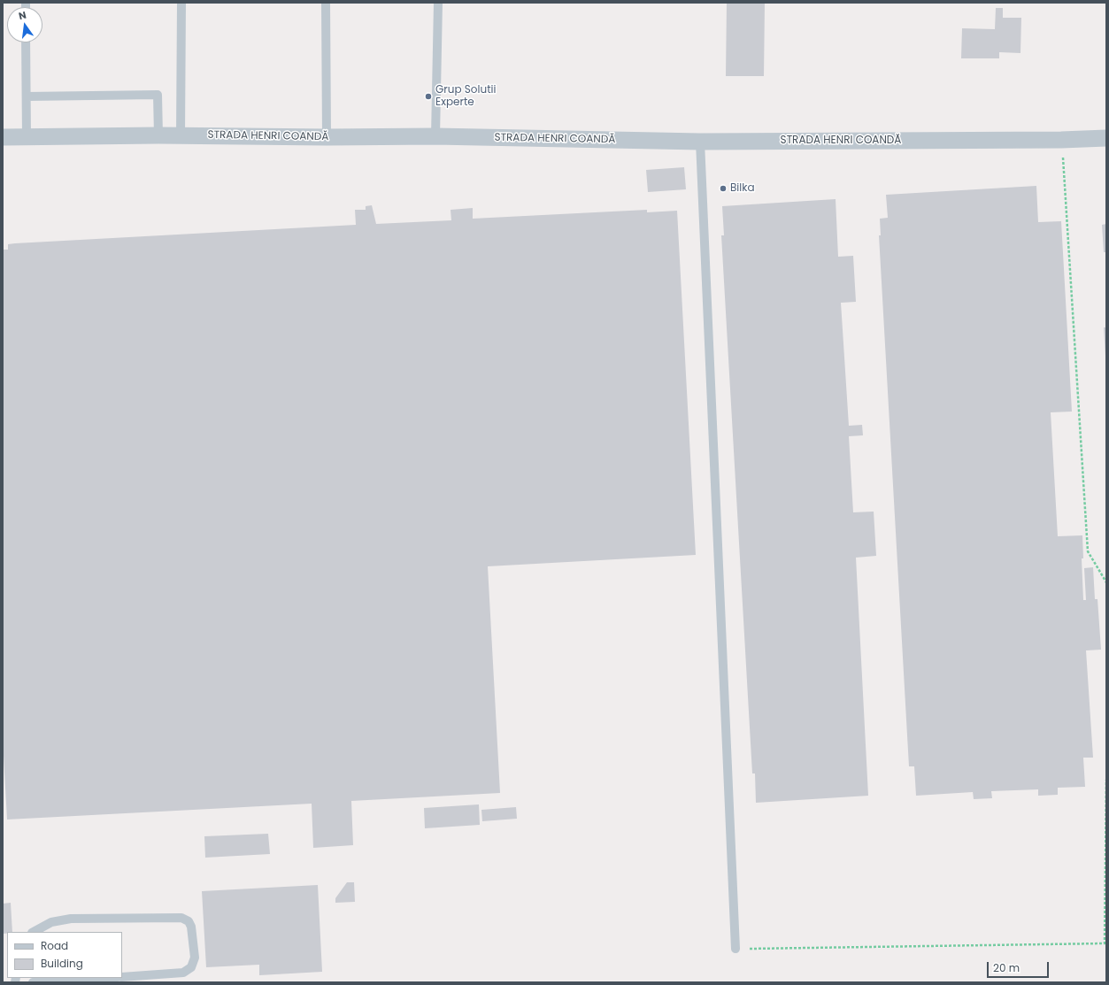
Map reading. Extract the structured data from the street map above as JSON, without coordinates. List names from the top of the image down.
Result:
{
  "streets": {
    "street": ["STRADA HENRI COANDĂ"]
  },
  "places": ["Grup Solutii Experte", "Bilka"],
  "legend": ["Road", "Building"],
  "scale_bar": "20 m",
  "north": "top"
}
